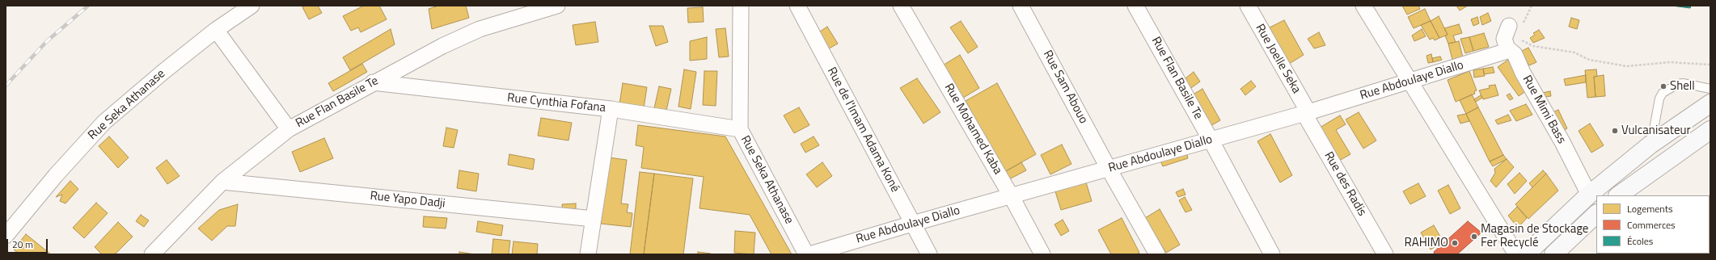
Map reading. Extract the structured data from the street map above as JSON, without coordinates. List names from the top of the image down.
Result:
{
  "streets": {
    "street": [
      "Rue Joelle Seka",
      "Rue Flan Basile Te",
      "Rue Abdoulaye Diallo",
      "Rue Sam Abouo",
      "Rue Cynthia Fofana",
      "Rue Seka Athanase",
      "Rue Mimi Bass",
      "Rue Mohamed Kaba",
      "Rue de l'Imam Adama Koné",
      "Rue des Radis",
      "Rue Yapo Dadji"
    ]
  },
  "crossings": [
    ["Rue Joelle Seka", "Rue Abdoulaye Diallo"],
    ["Rue Joelle Seka", "Rue des Radis"],
    ["Rue Flan Basile Te", "Rue Abdoulaye Diallo"],
    ["Rue Flan Basile Te", "Rue Cynthia Fofana"],
    ["Rue Flan Basile Te", "Rue Yapo Dadji"],
    ["Rue Abdoulaye Diallo", "Rue Sam Abouo"],
    ["Rue Abdoulaye Diallo", "Rue Mimi Bass"],
    ["Rue Abdoulaye Diallo", "Rue Mohamed Kaba"],
    ["Rue Abdoulaye Diallo", "Rue de l'Imam Adama Koné"],
    ["Rue Abdoulaye Diallo", "Rue des Radis"],
    ["Rue Cynthia Fofana", "Rue Seka Athanase"]
  ],
  "places": [
    "Shell",
    "Vulcanisateur",
    "Magasin de Stockage Fer Recyclé",
    "RAHIMO"
  ],
  "legend": ["Logements", "Commerces", "Écoles"],
  "scale_bar": "20 m"
}
